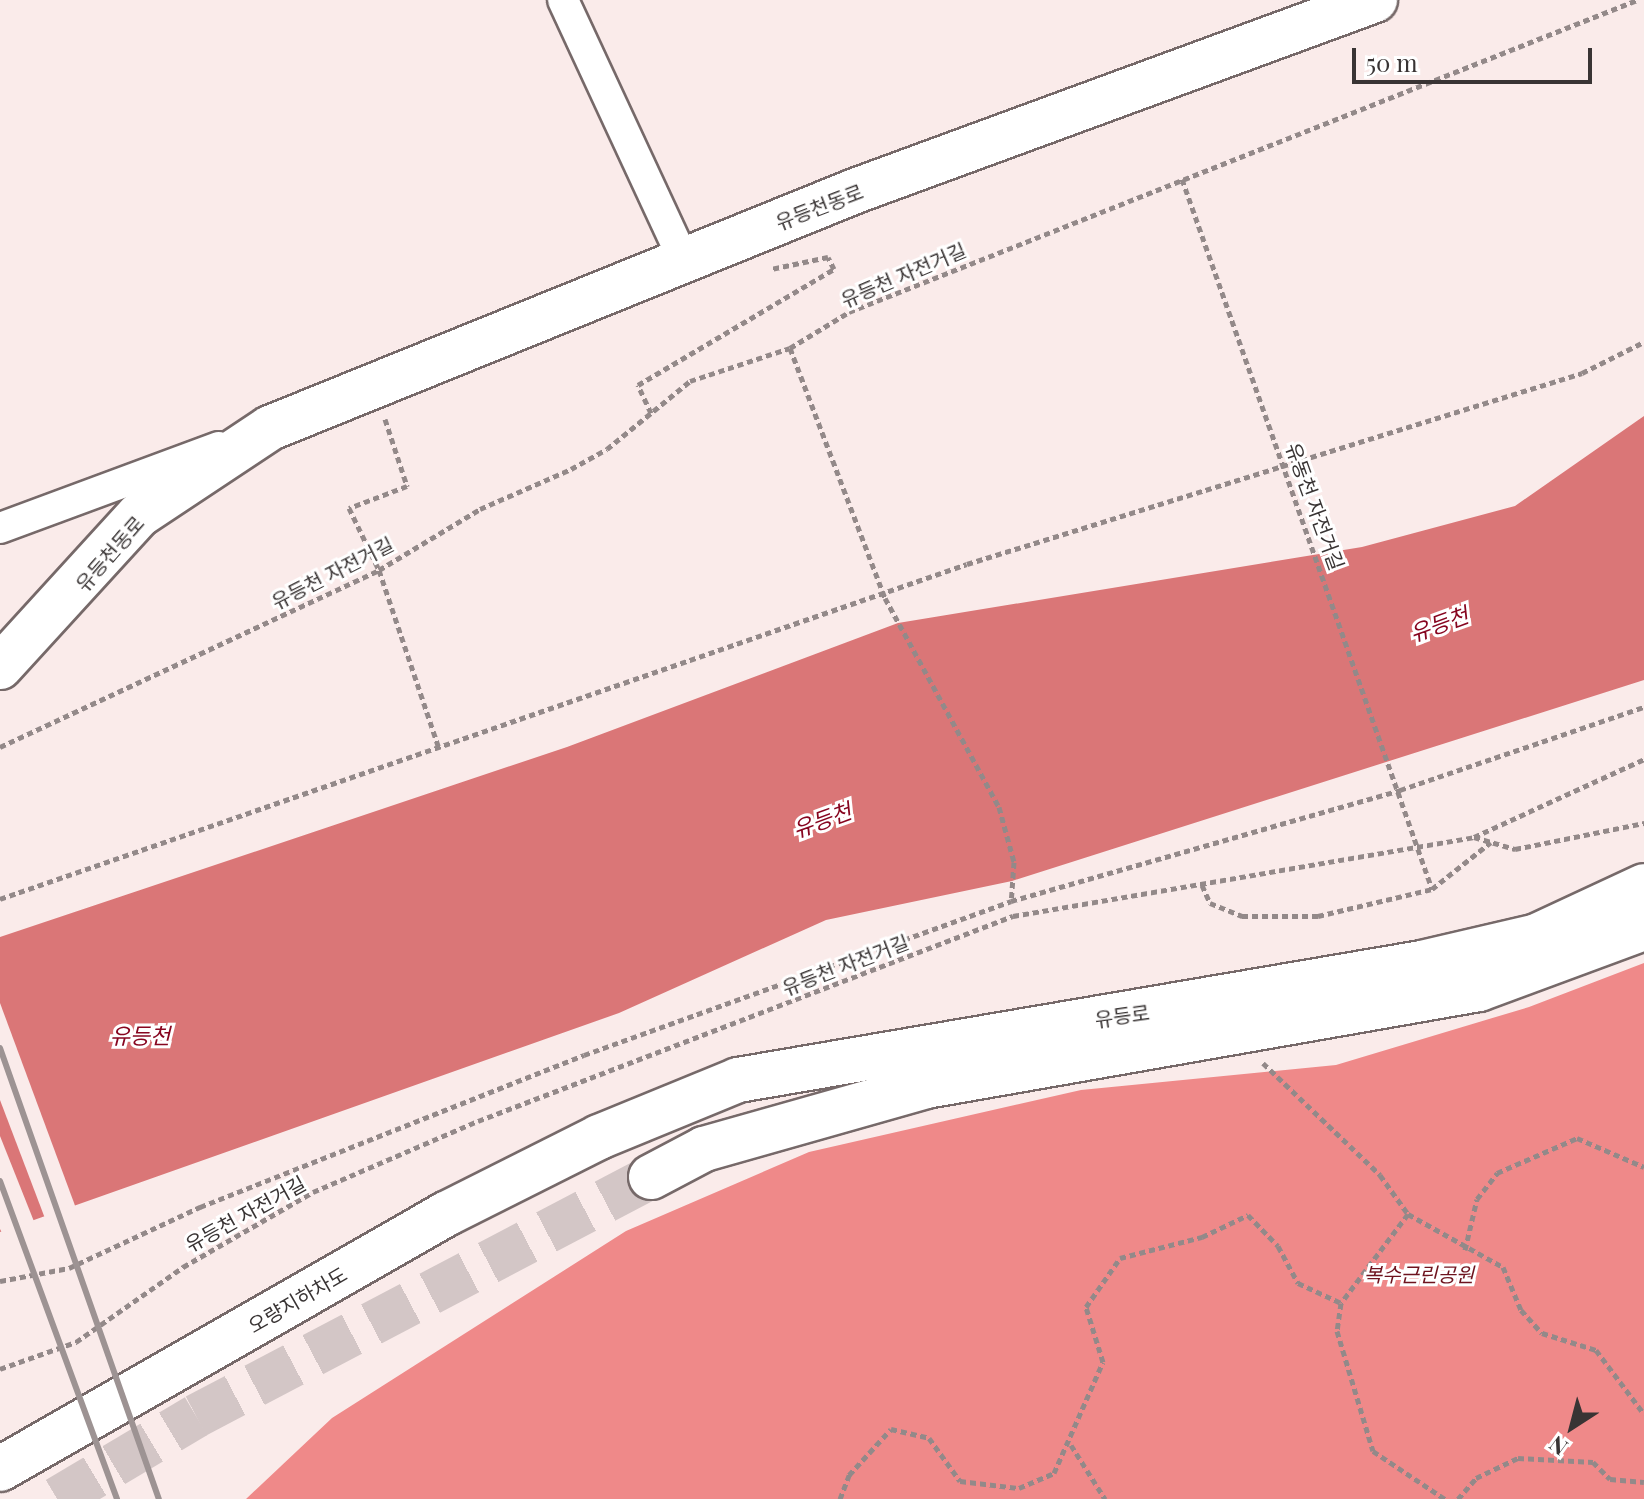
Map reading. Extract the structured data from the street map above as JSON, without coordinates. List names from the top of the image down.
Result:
{
  "streets": {
    "main road": ["유등천동로", "유등로", "오량지하차도"],
    "path": ["유등천 자전거길", "유동천 자전거길"]
  },
  "crossings": [
    ["유등천 자전거길", "유동천 자전거길"],
    ["유등로", "오량지하차도"]
  ],
  "water": ["유등천"],
  "parks": ["복수근린공원"],
  "scale_bar": "50 m",
  "north": "bottom left"
}
